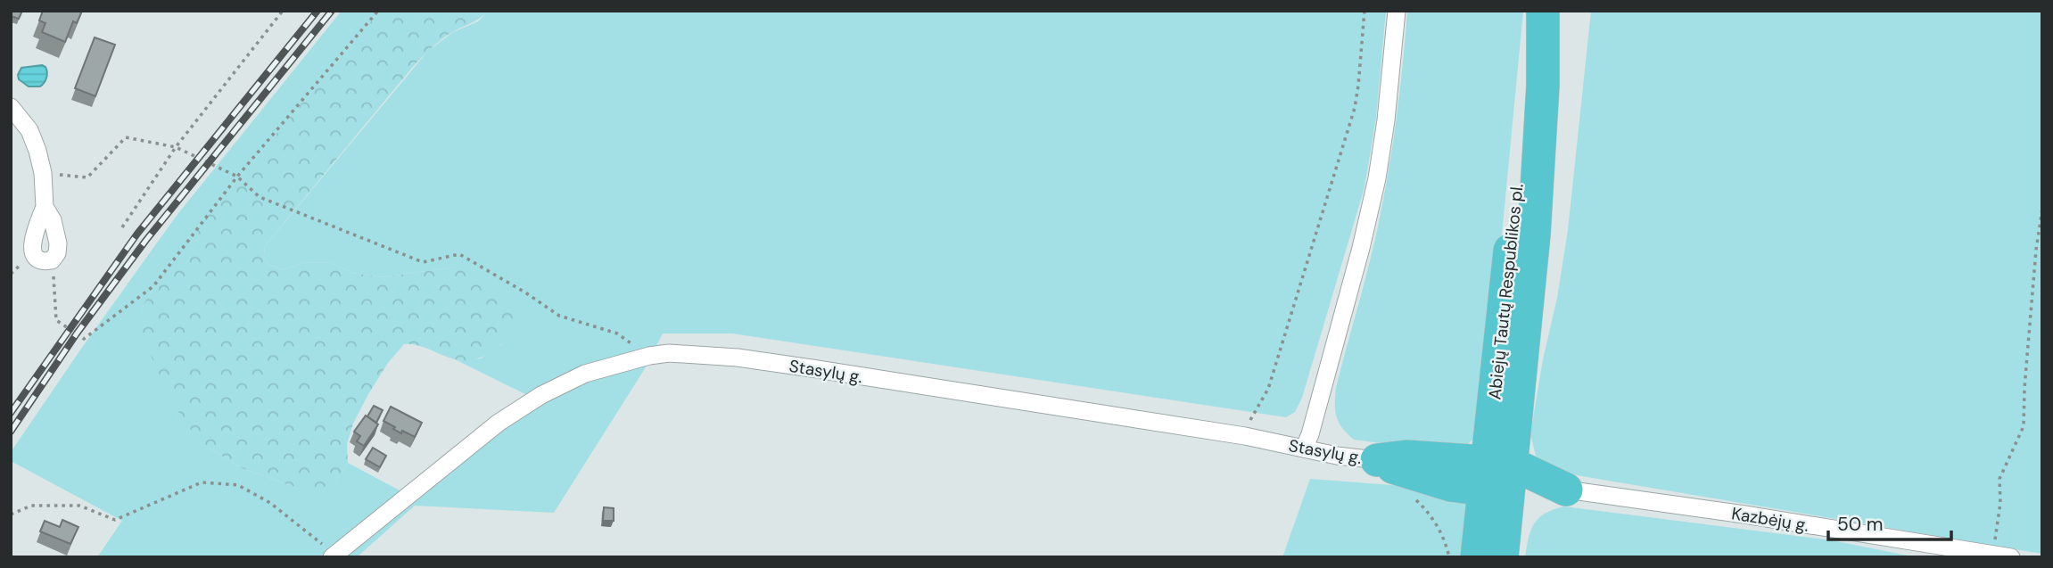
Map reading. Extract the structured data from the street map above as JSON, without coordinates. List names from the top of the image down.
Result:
{
  "streets": {
    "highway": ["Abiejų Tautų Respublikos pl."],
    "street": ["Stasylų g.", "Kazbėjų g."]
  },
  "scale_bar": "50 m"
}
